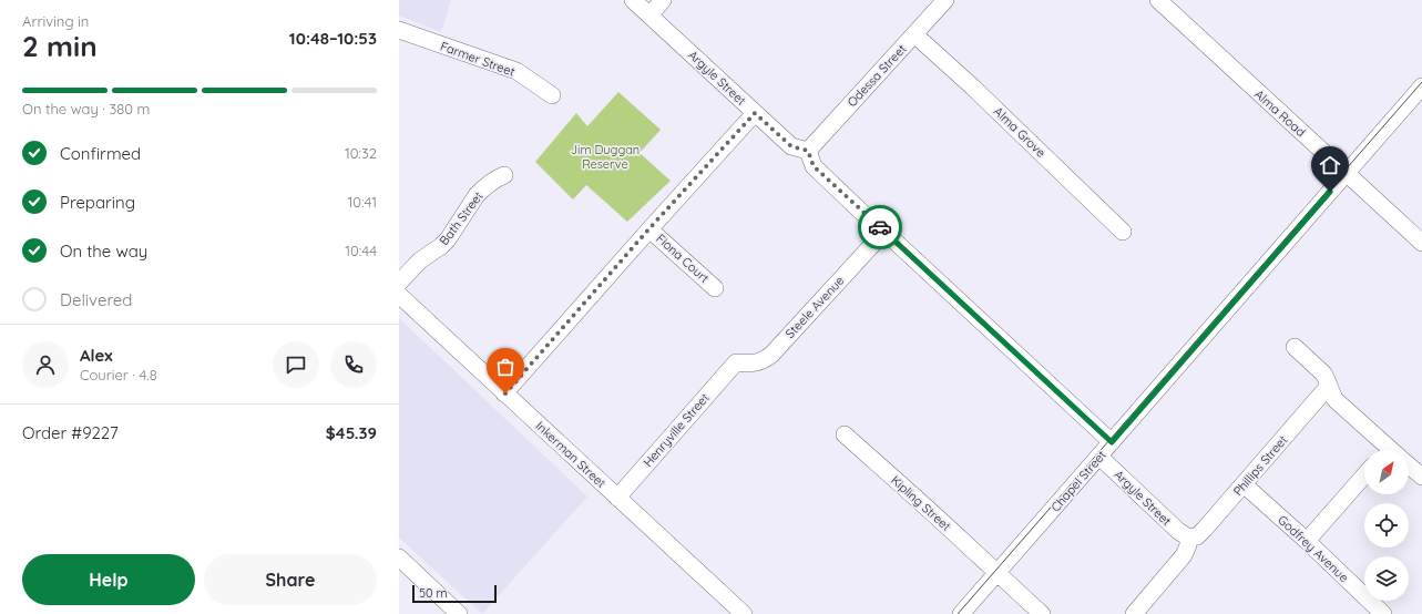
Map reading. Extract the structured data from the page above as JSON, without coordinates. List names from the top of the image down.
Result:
{
  "streets": {
    "street": [
      "Farmer Street",
      "Odessa Street",
      "Argyle Street",
      "Alma Road",
      "Alma Grove",
      "Bath Street",
      "Fiona Court",
      "Steele Avenue",
      "Henryville Street",
      "Inkerman Street",
      "Phillips Street",
      "Chapel Street",
      "Kipling Street",
      "Godfrey Avenue"
    ]
  },
  "crossings": [
    ["Odessa Street", "Argyle Street"],
    ["Odessa Street", "Alma Grove"],
    ["Argyle Street", "Phillips Street"],
    ["Argyle Street", "Chapel Street"],
    ["Alma Road", "Chapel Street"],
    ["Steele Avenue", "Henryville Street"],
    ["Henryville Street", "Inkerman Street"],
    ["Phillips Street", "Godfrey Avenue"],
    ["Chapel Street", "Kipling Street"]
  ],
  "parks": ["Jim Duggan Reserve"],
  "scale_bar": "50 m",
  "north": "top right",
  "page": {
    "heading": ["2 min", "Arriving in", "10:48–10:53"],
    "panel": [
      "Alex",
      "Courier · 4.8",
      "Order #9227",
      "$45.39"
    ],
    "bar": "On the way · 380 m",
    "list": [
      ["Confirmed", "10:32"],
      ["Preparing", "10:41"],
      ["On the way", "10:44"],
      "Delivered"
    ],
    "buttons": ["Help", "Share"],
    "scale": "50 m"
  }
}
